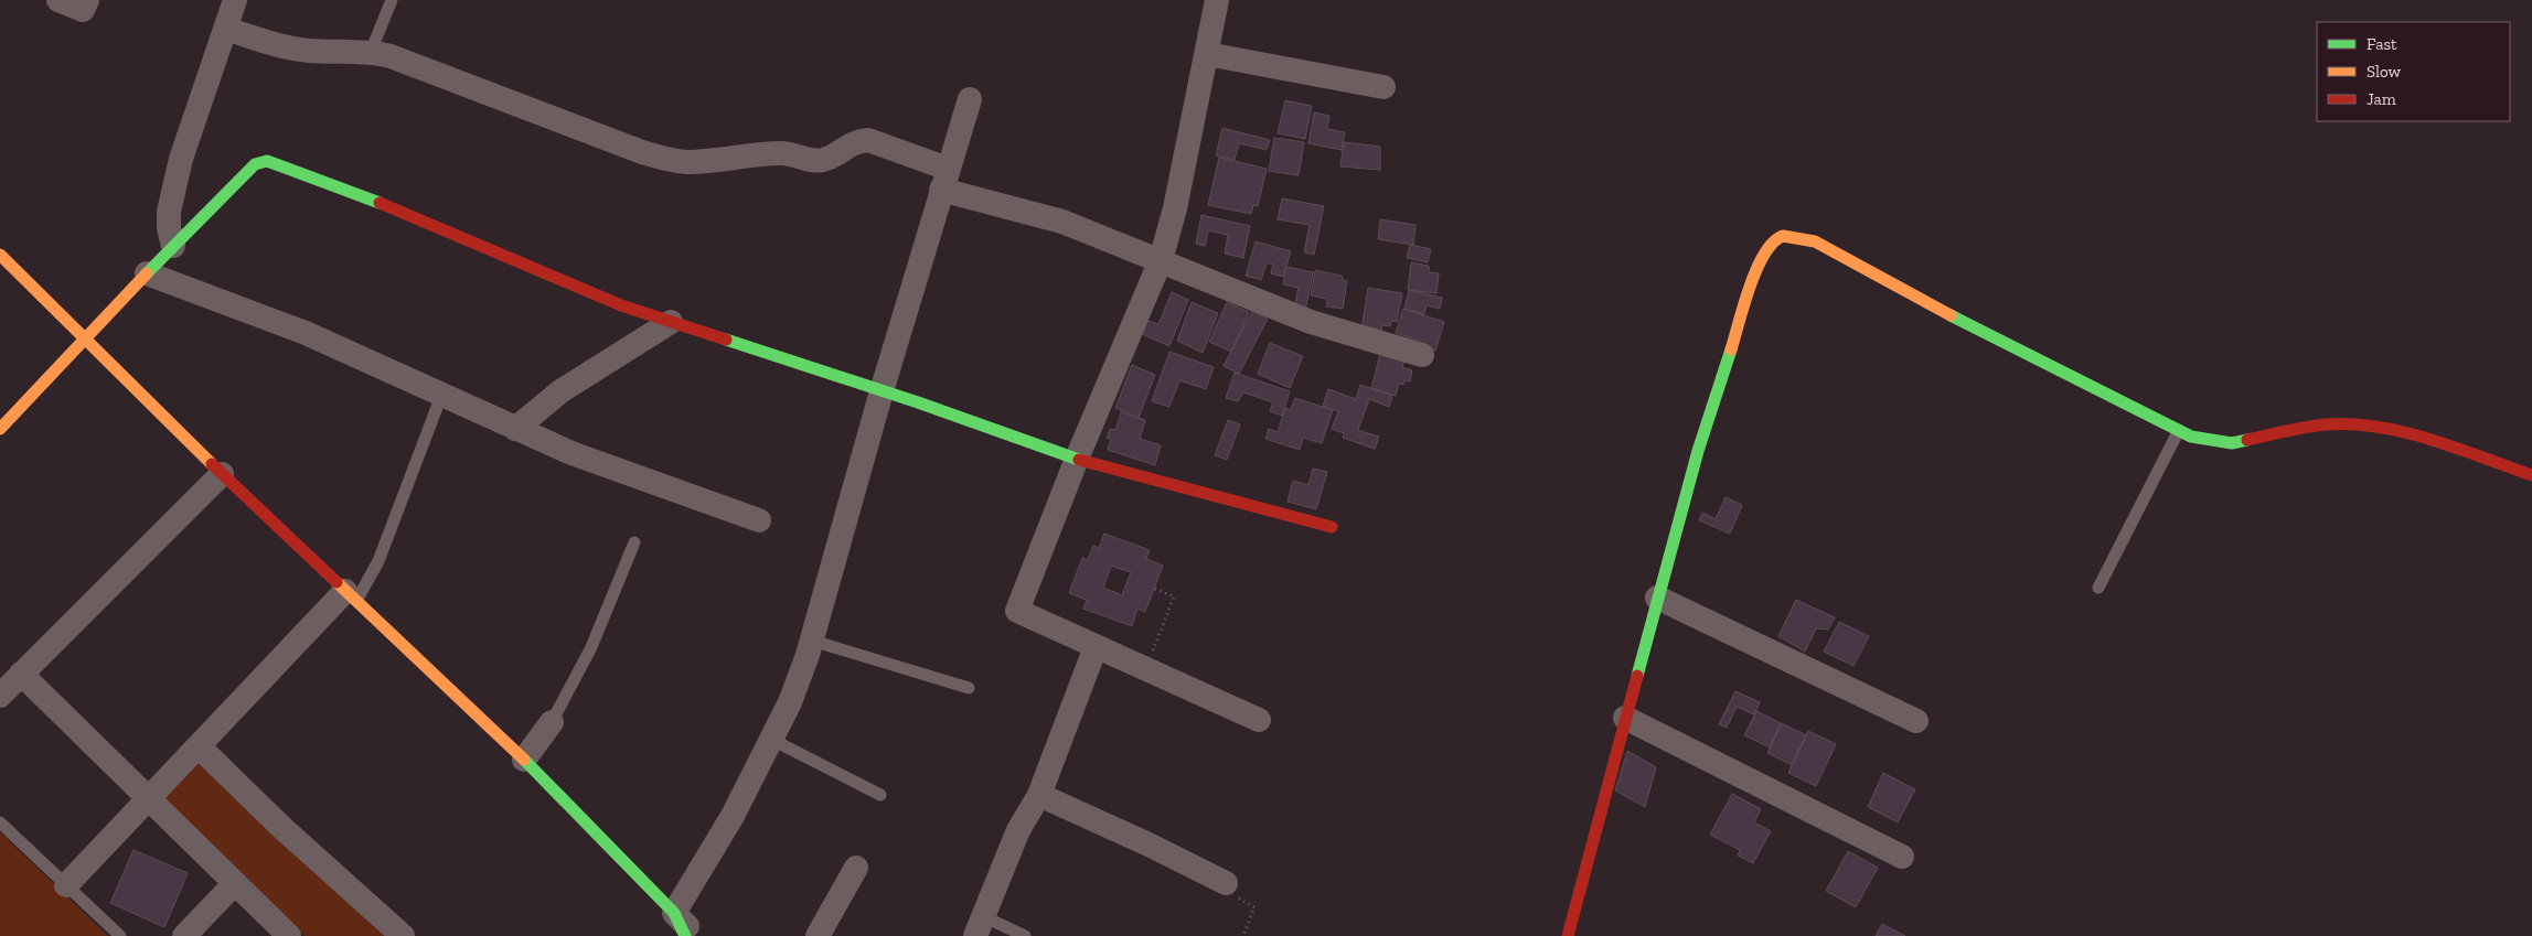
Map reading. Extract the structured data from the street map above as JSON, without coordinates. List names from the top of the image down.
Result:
{
  "legend": ["Fast", "Slow", "Jam"]
}
